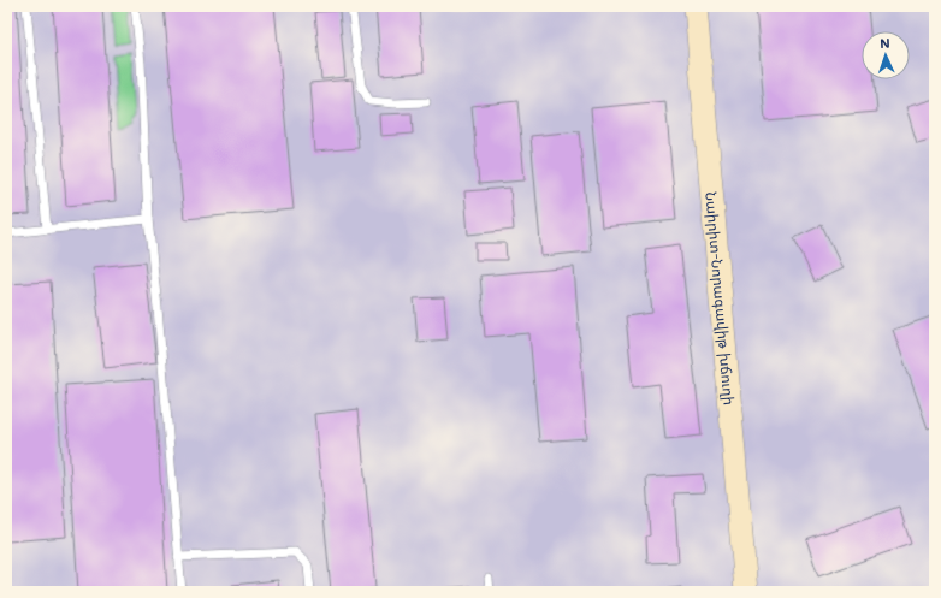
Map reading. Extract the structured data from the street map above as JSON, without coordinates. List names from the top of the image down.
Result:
{
  "streets": {
    "street": ["Նաիրիտ-Նորագավիթ խճուղի"]
  },
  "north": "top"
}
